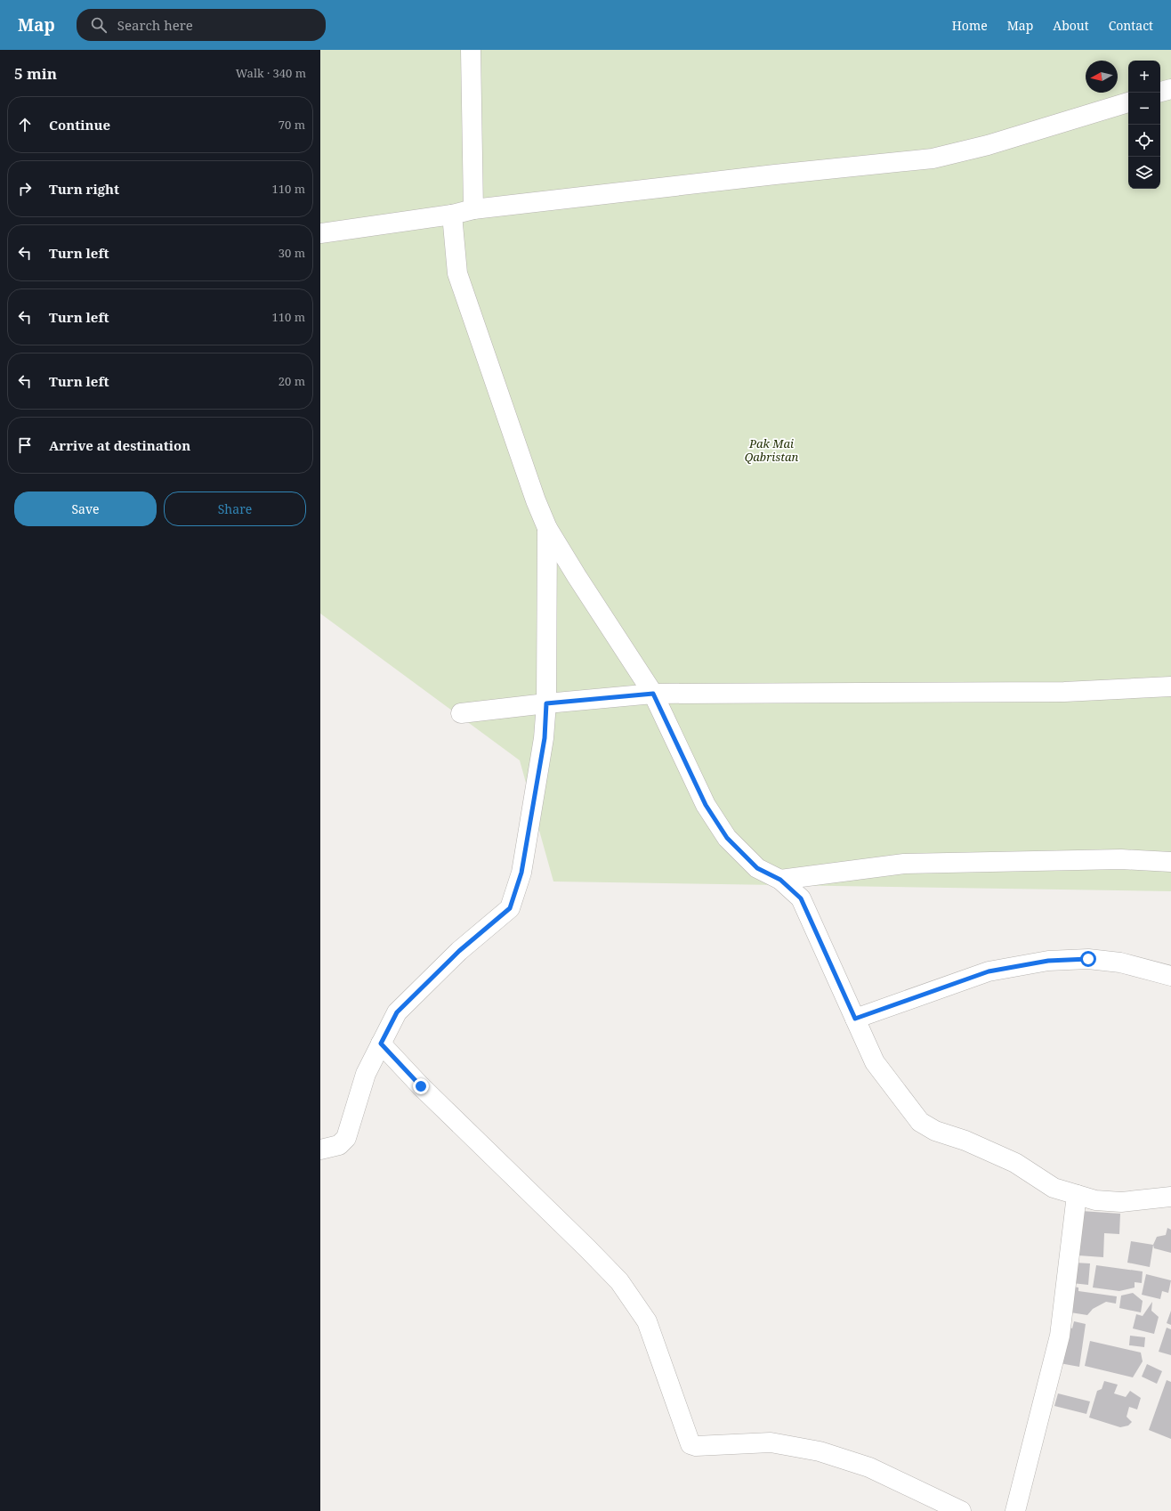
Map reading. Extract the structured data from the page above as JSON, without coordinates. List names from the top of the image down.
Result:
{
  "parks": ["Pak Mai Qabristan"],
  "north": "left",
  "page": {
    "header": "Map",
    "search": "Search here",
    "nav": [
      "Home",
      "Map",
      "About",
      "Contact"
    ],
    "heading": ["5 min", "Walk · 340 m"],
    "map_buttons": ["+", "−"],
    "list": [
      ["Continue", "70 m"],
      ["Turn right", "110 m"],
      ["Turn left", "30 m"],
      ["Turn left", "110 m"],
      ["Turn left", "20 m"],
      "Arrive at destination"
    ],
    "buttons": ["Save", "Share"]
  }
}
